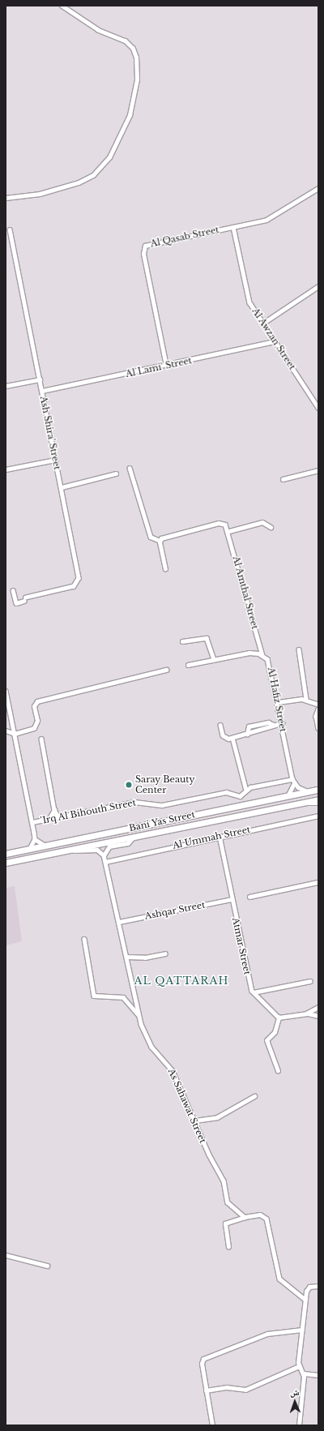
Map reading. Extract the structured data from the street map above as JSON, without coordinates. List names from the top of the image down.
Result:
{
  "streets": {
    "main road": ["Bani Yas Street"],
    "street": [
      "Al Qasab Street",
      "Al Awzan Street",
      "Al Lami' Street",
      "Ash Shira' Street",
      "Al Amthal Street",
      "Al Hafiz Street",
      "'Irq Al Bihouth Street",
      "Al Ummah Street",
      "Ashqar Street",
      "Atmar Street",
      "As Sahawat Street"
    ]
  },
  "crossings": [
    ["Al Qasab Street", "Al Awzan Street"],
    ["Al Qasab Street", "Al Lami' Street"],
    ["Al Awzan Street", "Al Lami' Street"],
    ["Al Lami' Street", "Ash Shira' Street"],
    ["Al Amthal Street", "Al Hafiz Street"],
    ["Al Hafiz Street", "'Irq Al Bihouth Street"],
    ["Al Ummah Street", "Atmar Street"],
    ["Al Ummah Street", "As Sahawat Street"],
    ["Ashqar Street", "Atmar Street"],
    ["Ashqar Street", "As Sahawat Street"]
  ],
  "districts": ["AL QATTARAH"],
  "places": ["Saray Beauty Center"],
  "north": "top"
}
